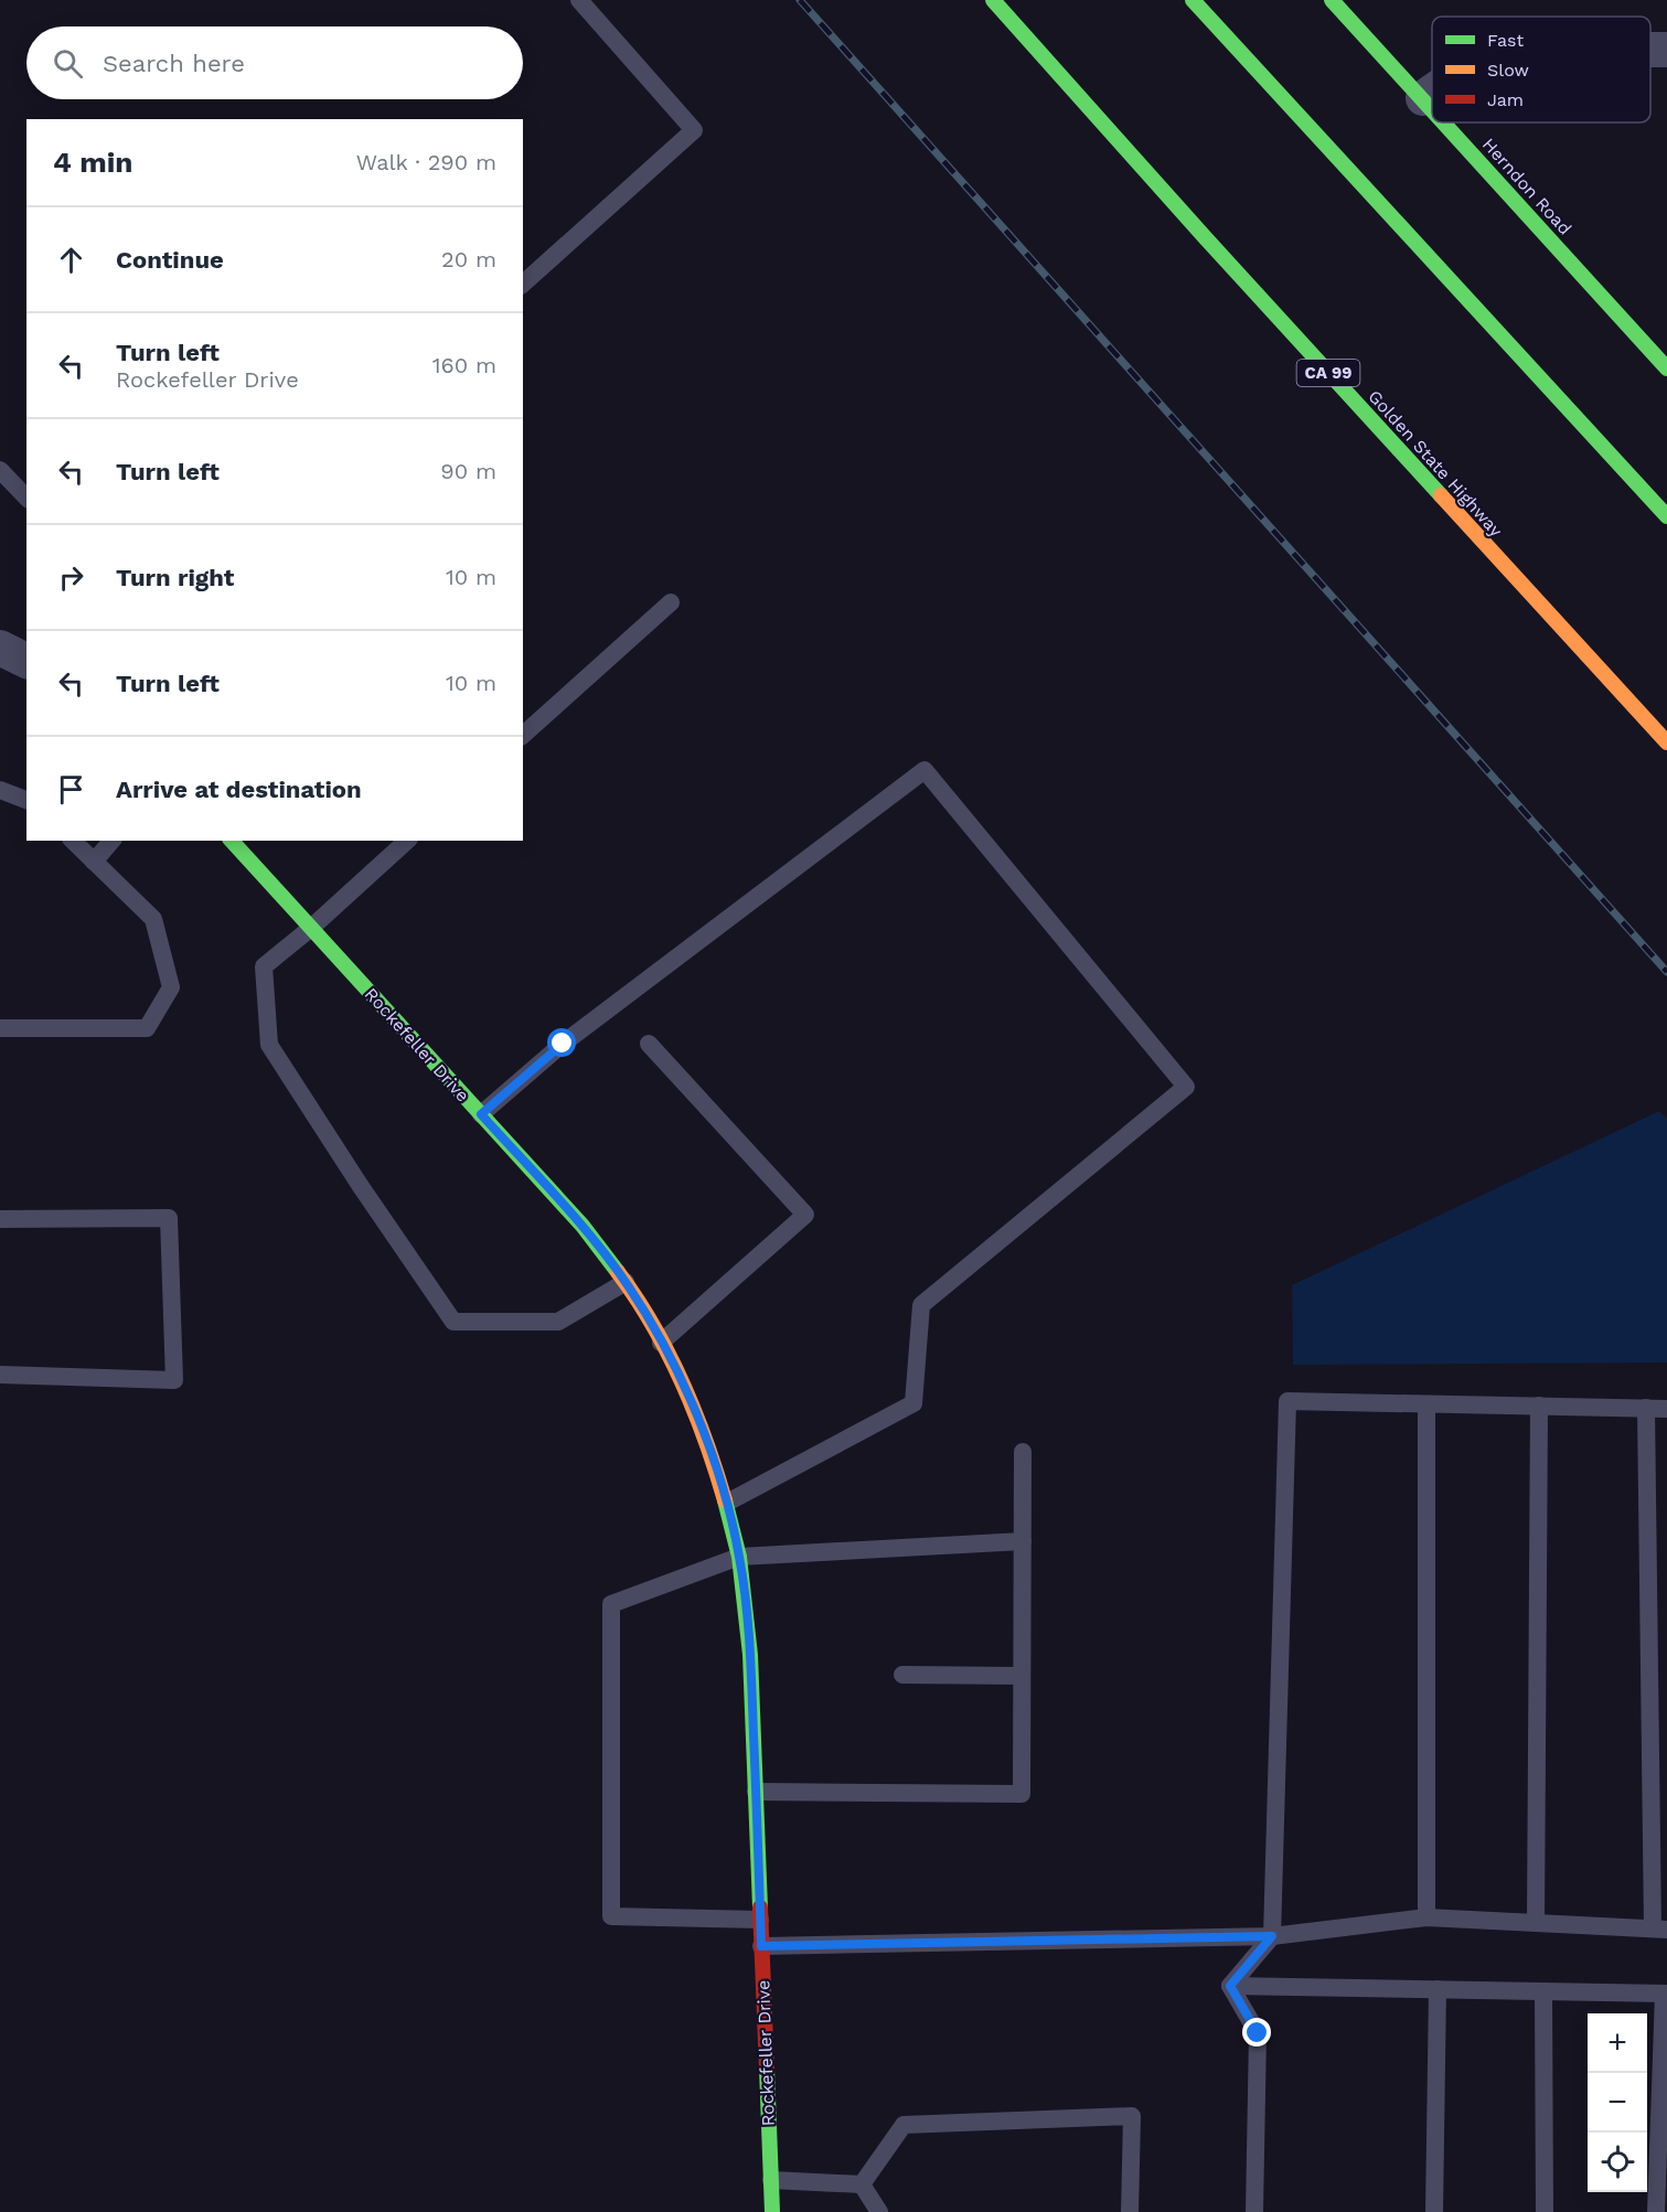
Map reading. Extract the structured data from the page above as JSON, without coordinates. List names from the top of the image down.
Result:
{
  "streets": {
    "main road": [
      "Herndon Road",
      "CA 99",
      "Golden State Highway",
      "Rockefeller Drive"
    ]
  },
  "legend": ["Fast", "Slow", "Jam"],
  "page": {
    "search": "Search here",
    "heading": ["4 min", "Walk · 290 m"],
    "list": [
      ["Continue", "20 m"],
      ["Turn left", "Rockefeller Drive", "160 m"],
      ["Turn left", "90 m"],
      ["Turn right", "10 m"],
      ["Turn left", "10 m"],
      "Arrive at destination"
    ],
    "map_buttons": ["+", "−"]
  }
}
